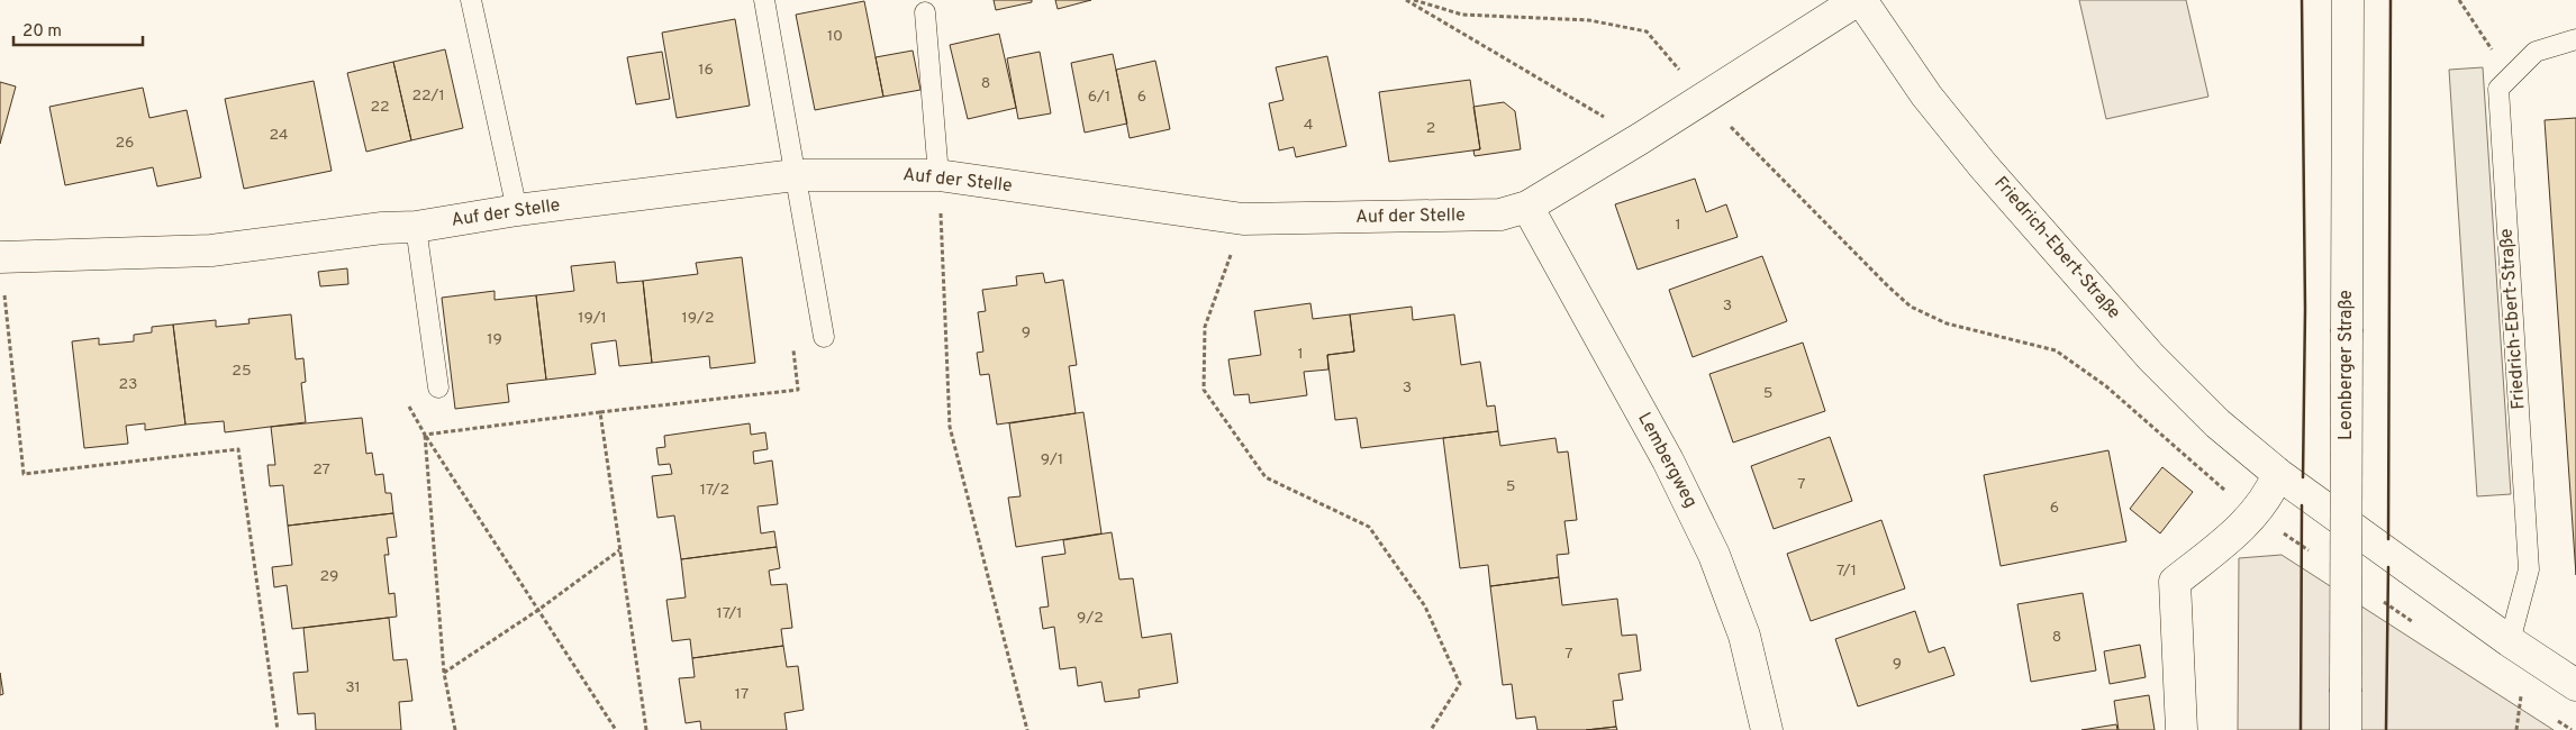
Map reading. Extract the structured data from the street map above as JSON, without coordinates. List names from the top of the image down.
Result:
{
  "streets": {
    "street": [
      "Auf der Stelle",
      "Friedrich-Ebert-Straße",
      "Leonberger Straße",
      "Lembergweg"
    ]
  },
  "crossings": [
    ["Auf der Stelle", "Friedrich-Ebert-Straße"],
    ["Auf der Stelle", "Lembergweg"]
  ],
  "house_numbers": [
    "10",
    "16",
    "8",
    "22/1",
    "6/1",
    "6",
    "22",
    "4",
    "2",
    "24",
    "26",
    "1",
    "3",
    "19/1",
    "19/2",
    "9",
    "19",
    "1",
    "25",
    "23",
    "3",
    "5",
    "9/1",
    "27",
    "7",
    "5",
    "17/2",
    "6",
    "7/1",
    "29",
    "17/1",
    "9/2",
    "8",
    "7",
    "9",
    "31",
    "17"
  ],
  "scale_bar": "20 m"
}
